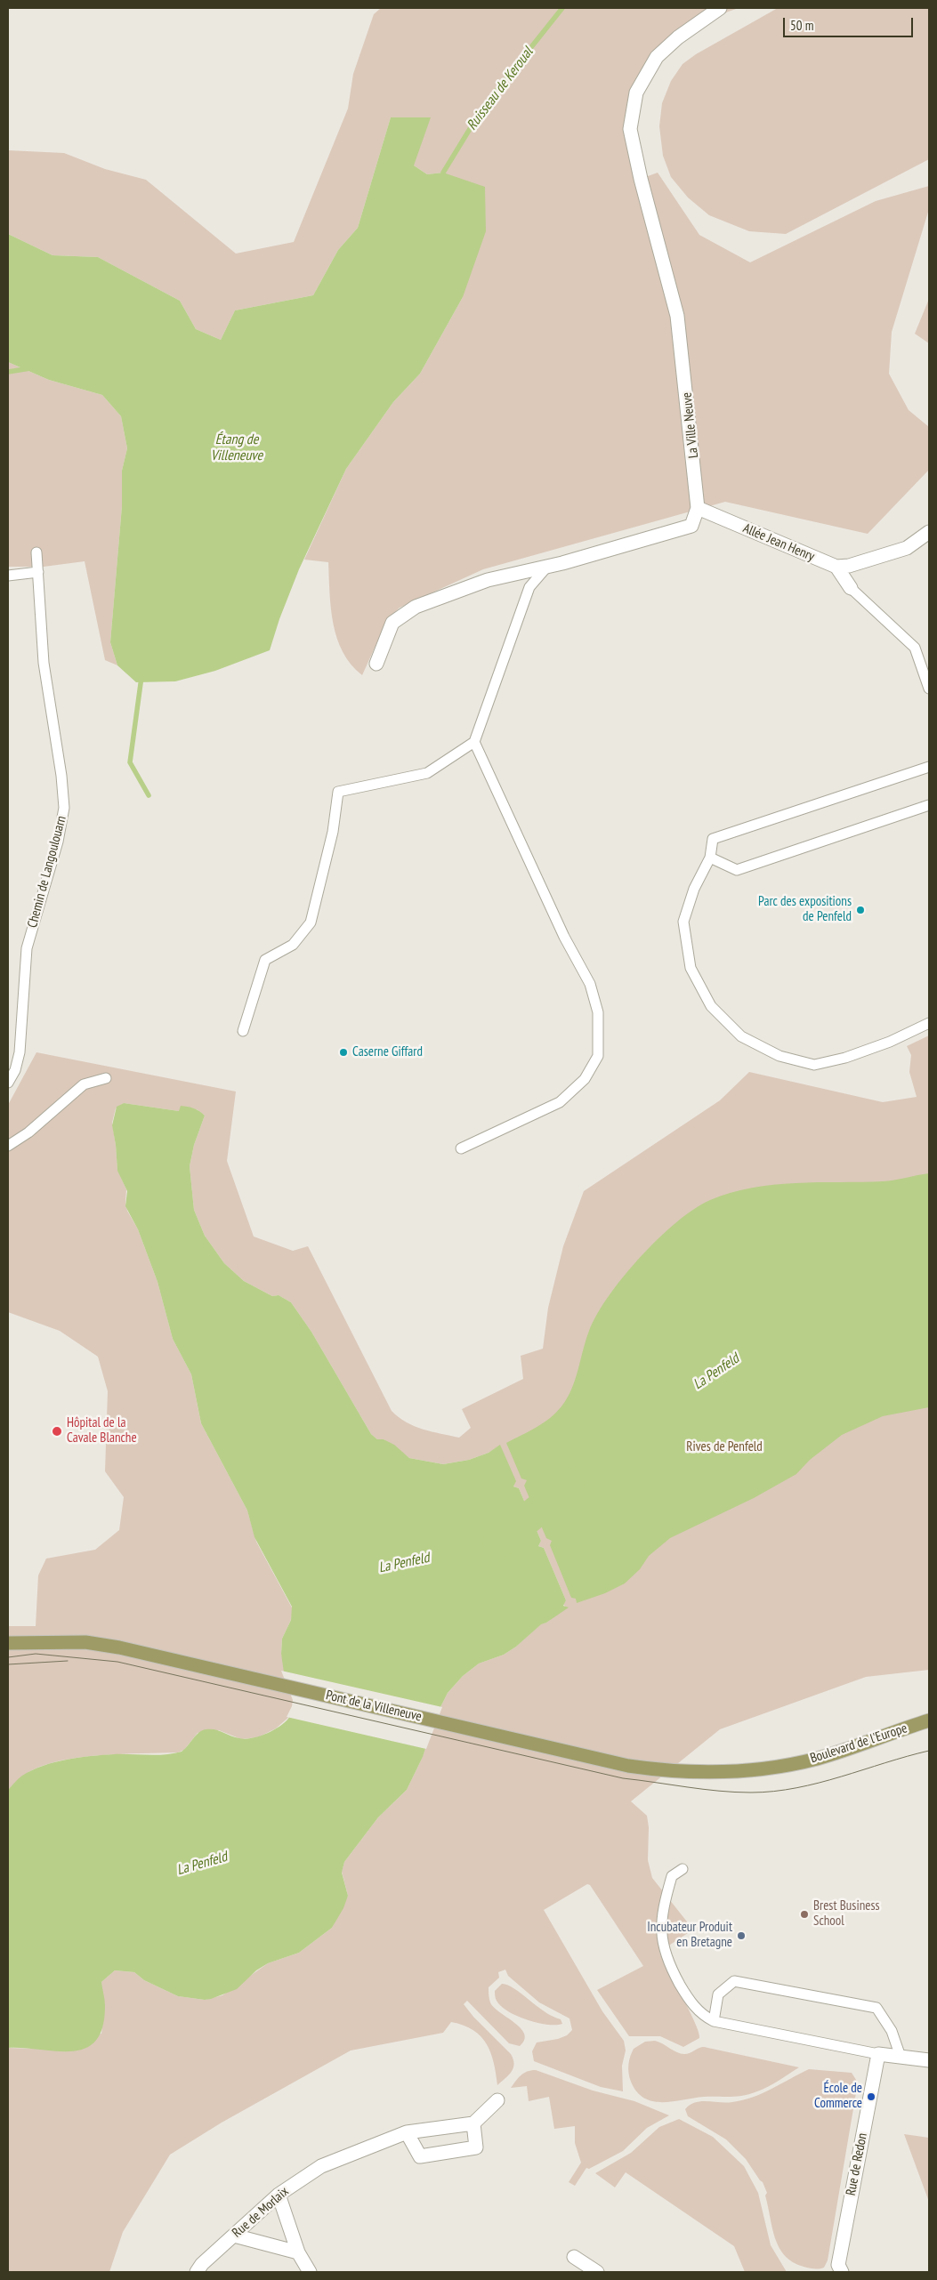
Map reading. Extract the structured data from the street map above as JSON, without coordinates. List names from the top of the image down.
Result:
{
  "streets": {
    "main road": ["Pont de la Villeneuve", "Boulevard de l'Europe"],
    "street": [
      "La Ville Neuve",
      "Allée Jean Henry",
      "Rue de Redon",
      "Rue de Morlaix"
    ],
    "lane": ["Chemin de Langoulouarn"]
  },
  "crossings": [
    ["La Ville Neuve", "Allée Jean Henry"],
    ["Pont de la Villeneuve", "Boulevard de l'Europe"]
  ],
  "water": ["Ruisseau de Keroual", "Étang de Villeneuve", "La Penfeld"],
  "parks": ["Rives de Penfeld"],
  "places": [
    "Parc des expositions de Penfeld",
    "Caserne Giffard",
    "Hôpital de la Cavale Blanche",
    "Brest Business School",
    "Incubateur Produit en Bretagne",
    "École de Commerce"
  ],
  "scale_bar": "50 m"
}
